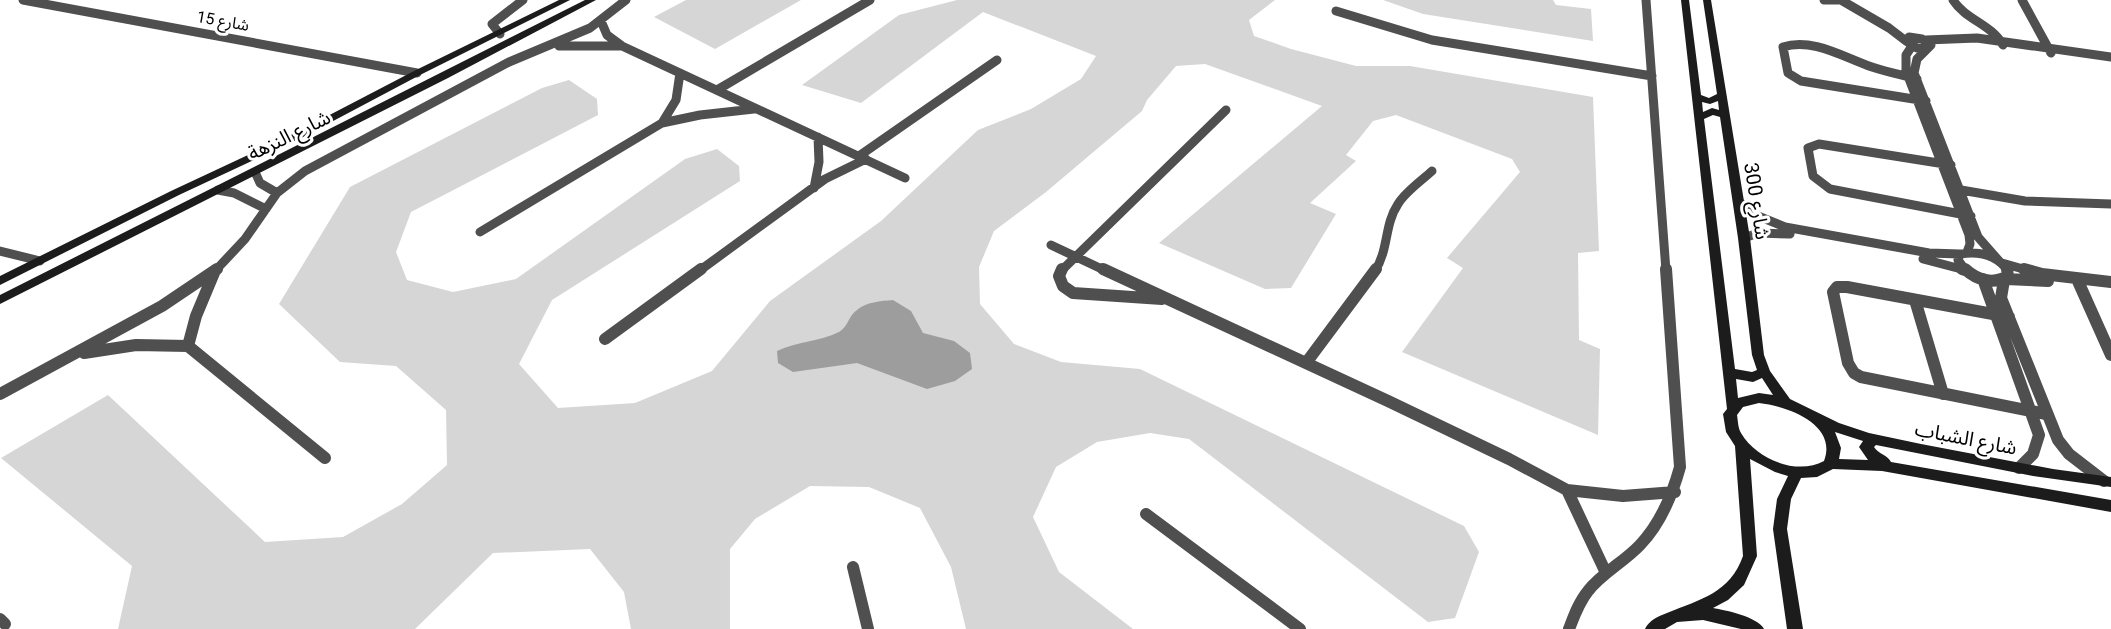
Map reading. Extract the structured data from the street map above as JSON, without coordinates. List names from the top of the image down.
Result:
{
  "streets": {
    "street": [
      "شارع 15",
      "شارع النزهة",
      "شارع 300",
      "شارع الشباب"
    ]
  },
  "crossings": [
    ["شارع 15", "شارع النزهة"],
    ["شارع 300", "شارع الشباب"]
  ]
}
